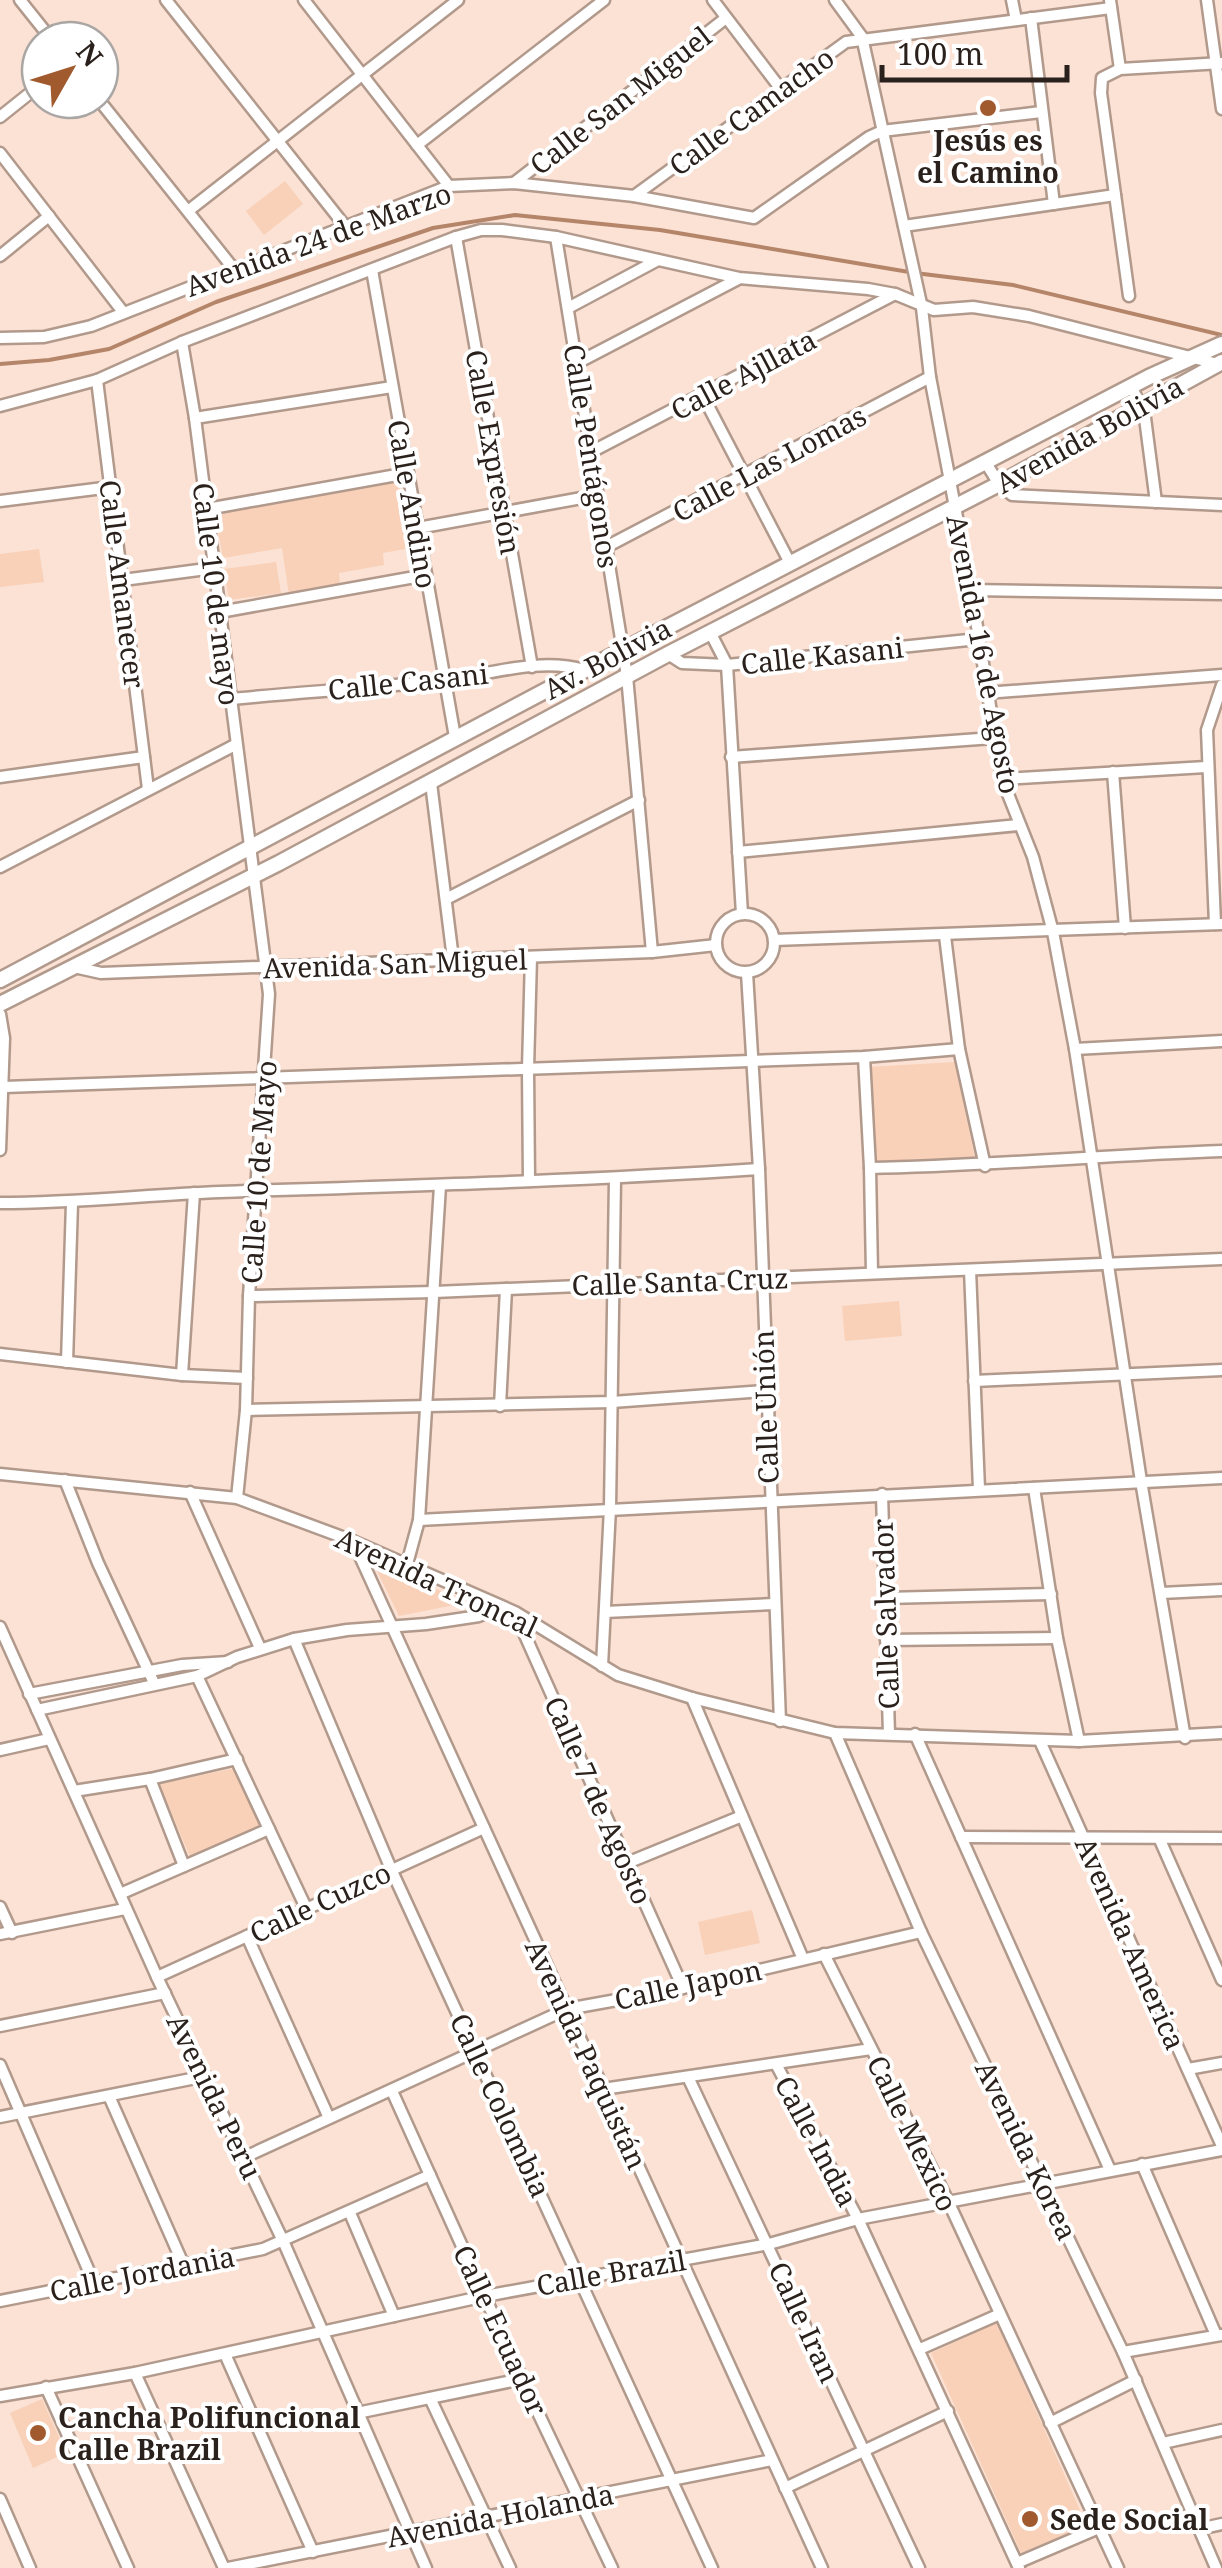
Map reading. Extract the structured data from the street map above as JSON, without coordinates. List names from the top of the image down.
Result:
{
  "streets": {
    "street": [
      "Calle San Miguel",
      "Calle Camacho",
      "Avenida 24 de Marzo",
      "Calle Ajllata",
      "Avenida Bolivia",
      "Calle Expresión",
      "Calle Pentágonos",
      "Calle Las Lomas",
      "Calle Andino",
      "Calle Amanecer",
      "Calle 10 de mayo",
      "Avenida 16 de Agosto",
      "Calle Kasani",
      "Av. Bolivia",
      "Calle Casani",
      "Avenida San Miguel",
      "Calle 10 de Mayo",
      "Calle Santa Cruz",
      "Calle Unión",
      "Avenida Troncal",
      "Calle Salvador",
      "Calle 7 de Agosto",
      "Calle Cuzco",
      "Avenida America",
      "Calle Japon",
      "Avenida Paquistán",
      "Avenida Peru",
      "Calle Colombia",
      "Calle Mexico",
      "Calle India",
      "Avenida Korea",
      "Calle Brazil",
      "Calle Jordania",
      "Calle Iran",
      "Calle Ecuador",
      "Avenida Holanda"
    ]
  },
  "crossings": [
    ["Calle San Miguel", "Avenida 24 de Marzo"],
    ["Calle Camacho", "Avenida 24 de Marzo"],
    ["Calle Camacho", "Avenida 16 de Agosto"],
    ["Avenida 24 de Marzo", "Avenida 16 de Agosto"],
    ["Calle Ajllata", "Calle Pentágonos"],
    ["Avenida Bolivia", "Avenida 16 de Agosto"],
    ["Avenida Bolivia", "Av. Bolivia"],
    ["Calle Expresión", "Calle Casani"],
    ["Calle Pentágonos", "Calle Las Lomas"],
    ["Calle Pentágonos", "Av. Bolivia"],
    ["Calle Pentágonos", "Avenida San Miguel"],
    ["Calle Las Lomas", "Avenida 16 de Agosto"],
    ["Calle Andino", "Av. Bolivia"],
    ["Calle Andino", "Calle Casani"],
    ["Calle 10 de mayo", "Av. Bolivia"],
    ["Calle 10 de mayo", "Calle Casani"],
    ["Calle 10 de mayo", "Calle 10 de Mayo"],
    ["Avenida 16 de Agosto", "Calle Kasani"],
    ["Avenida 16 de Agosto", "Av. Bolivia"],
    ["Avenida 16 de Agosto", "Calle Santa Cruz"],
    ["Avenida 16 de Agosto", "Avenida Troncal"],
    ["Calle Kasani", "Av. Bolivia"],
    ["Av. Bolivia", "Calle Casani"],
    ["Av. Bolivia", "Avenida San Miguel"],
    ["Av. Bolivia", "Calle 10 de Mayo"],
    ["Avenida San Miguel", "Calle 10 de Mayo"],
    ["Avenida San Miguel", "Calle Unión"],
    ["Calle 10 de Mayo", "Calle Santa Cruz"],
    ["Calle 10 de Mayo", "Avenida Troncal"],
    ["Calle Santa Cruz", "Calle Unión"],
    ["Calle Unión", "Avenida Troncal"],
    ["Avenida Troncal", "Calle Salvador"],
    ["Avenida Troncal", "Calle 7 de Agosto"],
    ["Avenida Troncal", "Avenida America"],
    ["Avenida Troncal", "Avenida Paquistán"],
    ["Avenida Troncal", "Avenida Korea"],
    ["Calle 7 de Agosto", "Calle Japon"],
    ["Calle Cuzco", "Avenida Paquistán"],
    ["Calle Cuzco", "Avenida Peru"],
    ["Calle Cuzco", "Calle Colombia"],
    ["Avenida America", "Calle Brazil"],
    ["Calle Japon", "Avenida Paquistán"],
    ["Calle Japon", "Avenida Peru"],
    ["Calle Japon", "Calle Colombia"],
    ["Calle Japon", "Calle Mexico"],
    ["Calle Japon", "Avenida Korea"],
    ["Calle Japon", "Calle Ecuador"],
    ["Avenida Paquistán", "Calle Brazil"],
    ["Avenida Paquistán", "Avenida Holanda"],
    ["Avenida Peru", "Calle Brazil"],
    ["Avenida Peru", "Calle Jordania"],
    ["Avenida Peru", "Avenida Holanda"],
    ["Calle Colombia", "Calle Brazil"],
    ["Calle Colombia", "Avenida Holanda"],
    ["Calle Mexico", "Calle Brazil"],
    ["Calle India", "Calle Brazil"],
    ["Avenida Korea", "Calle Brazil"],
    ["Calle Brazil", "Calle Iran"],
    ["Calle Brazil", "Calle Ecuador"],
    ["Calle Jordania", "Calle Ecuador"],
    ["Calle Ecuador", "Avenida Holanda"]
  ],
  "places": ["Jesús es el Camino", "Cancha Polifuncional Calle Brazil", "Sede Social"],
  "scale_bar": "100 m",
  "north": "top right"
}
